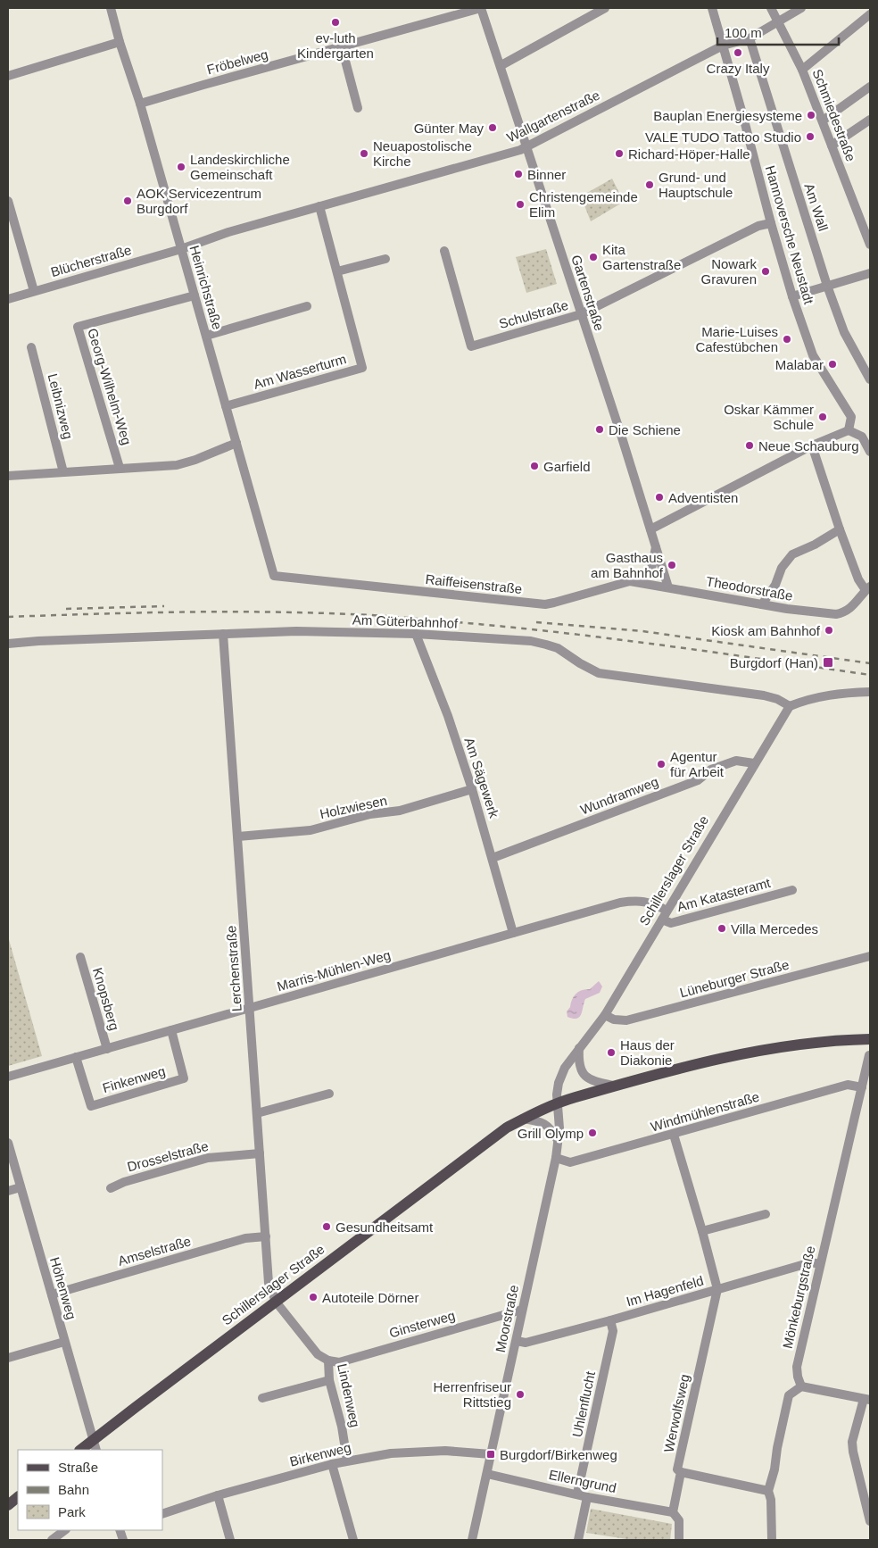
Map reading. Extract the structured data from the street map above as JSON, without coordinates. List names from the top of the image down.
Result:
{
  "streets": {
    "main road": ["Schillerslager Straße"],
    "street": [
      "Fröbelweg",
      "Schmiedestraße",
      "Wallgartenstraße",
      "Am Wall",
      "Hannoversche Neustadt",
      "Blücherstraße",
      "Heinrichstraße",
      "Gartenstraße",
      "Schulstraße",
      "Am Wasserturm",
      "Georg-Wilhelm-Weg",
      "Leibnizweg",
      "Raiffeisenstraße",
      "Theodorstraße",
      "Am Güterbahnhof",
      "Am Sägewerk",
      "Wundramweg",
      "Holzwiesen",
      "Am Katasteramt",
      "Lerchenstraße",
      "Marris-Mühlen-Weg",
      "Lüneburger Straße",
      "Knopsberg",
      "Finkenweg",
      "Windmühlenstraße",
      "Drosselstraße",
      "Amselstraße",
      "Höhenweg",
      "Im Hagenfeld",
      "Mönkeburgstraße",
      "Moorstraße",
      "Ginsterweg",
      "Lindenweg",
      "Uhlenflucht",
      "Werwolfsweg",
      "Birkenweg",
      "Ellerngrund"
    ]
  },
  "crossings": [
    ["Fröbelweg", "Heinrichstraße"],
    ["Fröbelweg", "Gartenstraße"],
    ["Schmiedestraße", "Wallgartenstraße"],
    ["Wallgartenstraße", "Am Wall"],
    ["Wallgartenstraße", "Hannoversche Neustadt"],
    ["Wallgartenstraße", "Blücherstraße"],
    ["Wallgartenstraße", "Heinrichstraße"],
    ["Wallgartenstraße", "Gartenstraße"],
    ["Wallgartenstraße", "Am Wasserturm"],
    ["Hannoversche Neustadt", "Schulstraße"],
    ["Blücherstraße", "Heinrichstraße"],
    ["Heinrichstraße", "Am Wasserturm"],
    ["Heinrichstraße", "Georg-Wilhelm-Weg"],
    ["Heinrichstraße", "Raiffeisenstraße"],
    ["Gartenstraße", "Schulstraße"],
    ["Gartenstraße", "Raiffeisenstraße"],
    ["Gartenstraße", "Theodorstraße"],
    ["Raiffeisenstraße", "Theodorstraße"],
    ["Am Güterbahnhof", "Am Sägewerk"],
    ["Am Güterbahnhof", "Schillerslager Straße"],
    ["Am Güterbahnhof", "Lerchenstraße"],
    ["Am Sägewerk", "Wundramweg"],
    ["Am Sägewerk", "Holzwiesen"],
    ["Am Sägewerk", "Marris-Mühlen-Weg"],
    ["Wundramweg", "Schillerslager Straße"],
    ["Holzwiesen", "Lerchenstraße"],
    ["Schillerslager Straße", "Am Katasteramt"],
    ["Schillerslager Straße", "Lerchenstraße"],
    ["Schillerslager Straße", "Marris-Mühlen-Weg"],
    ["Schillerslager Straße", "Lüneburger Straße"],
    ["Schillerslager Straße", "Höhenweg"],
    ["Schillerslager Straße", "Moorstraße"],
    ["Schillerslager Straße", "Lindenweg"],
    ["Am Katasteramt", "Marris-Mühlen-Weg"],
    ["Lerchenstraße", "Marris-Mühlen-Weg"],
    ["Lerchenstraße", "Drosselstraße"],
    ["Lerchenstraße", "Amselstraße"],
    ["Lerchenstraße", "Lindenweg"],
    ["Marris-Mühlen-Weg", "Knopsberg"],
    ["Marris-Mühlen-Weg", "Finkenweg"],
    ["Windmühlenstraße", "Mönkeburgstraße"],
    ["Windmühlenstraße", "Moorstraße"],
    ["Amselstraße", "Höhenweg"],
    ["Im Hagenfeld", "Mönkeburgstraße"],
    ["Im Hagenfeld", "Moorstraße"],
    ["Im Hagenfeld", "Uhlenflucht"],
    ["Im Hagenfeld", "Werwolfsweg"],
    ["Moorstraße", "Ginsterweg"],
    ["Moorstraße", "Birkenweg"],
    ["Moorstraße", "Ellerngrund"],
    ["Ginsterweg", "Lindenweg"],
    ["Lindenweg", "Birkenweg"],
    ["Uhlenflucht", "Ellerngrund"],
    ["Werwolfsweg", "Ellerngrund"]
  ],
  "places": {
    "other": [
      "ev-luth Kindergarten",
      "Crazy Italy",
      "Bauplan Energiesysteme",
      "Günter May",
      "VALE TUDO Tattoo Studio",
      "Neuapostolische Kirche",
      "Richard-Höper-Halle",
      "Landeskirchliche Gemeinschaft",
      "Binner",
      "Grund- und Hauptschule",
      "AOK Servicezentrum Burgdorf",
      "Christengemeinde Elim",
      "Kita Gartenstraße",
      "Nowark Gravuren",
      "Marie-Luises Cafestübchen",
      "Malabar",
      "Oskar Kämmer Schule",
      "Die Schiene",
      "Neue Schauburg",
      "Garfield",
      "Adventisten",
      "Gasthaus am Bahnhof",
      "Kiosk am Bahnhof",
      "Agentur für Arbeit",
      "Villa Mercedes",
      "Haus der Diakonie",
      "Grill Olymp",
      "Gesundheitsamt",
      "Autoteile Dörner",
      "Herrenfriseur Rittstieg"
    ],
    "transit": ["Burgdorf (Han)", "Burgdorf/Birkenweg"]
  },
  "legend": ["Straße", "Bahn", "Park"],
  "scale_bar": "100 m"
}
